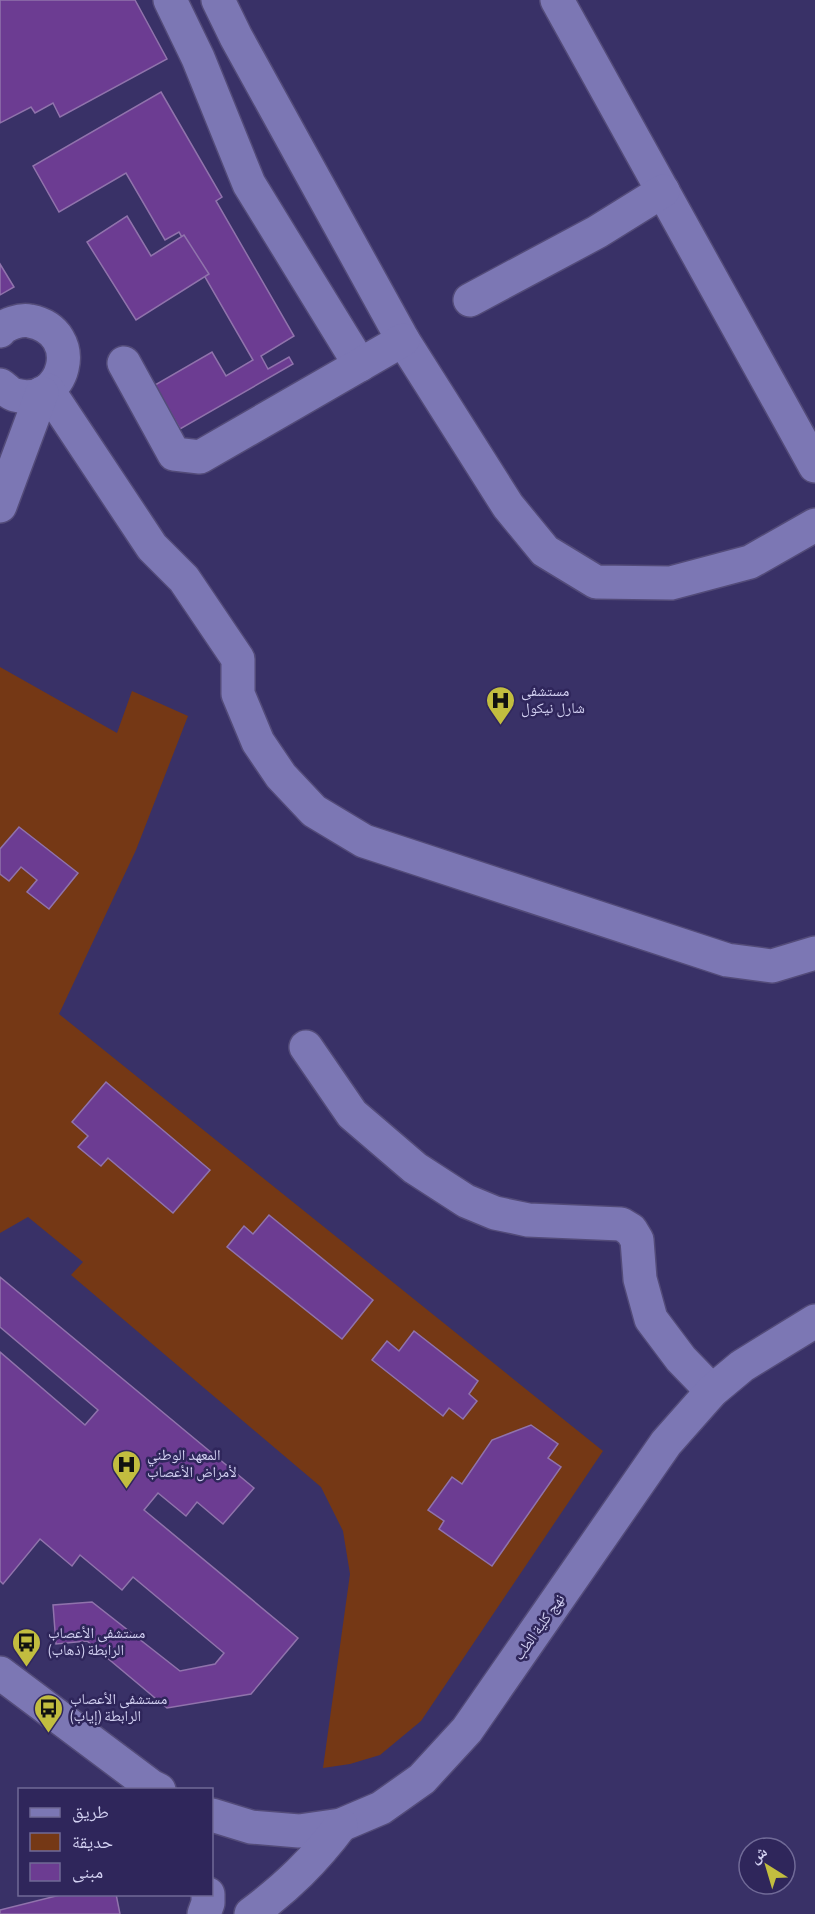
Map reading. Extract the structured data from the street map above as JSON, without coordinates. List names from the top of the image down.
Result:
{
  "streets": {
    "street": ["نهج كلية الطب"]
  },
  "places": {
    "hospital": ["مستشفى شارل نيكول", "المعهد الوطني لأمراض الأعصاب"],
    "bus stop": ["مستشفى الأعصاب الرابطة (ذهاب)", "مستشفى الأعصاب الرابطة (إياب)"]
  },
  "legend": ["طريق", "حديقة", "مبنى"],
  "north": "top left"
}
